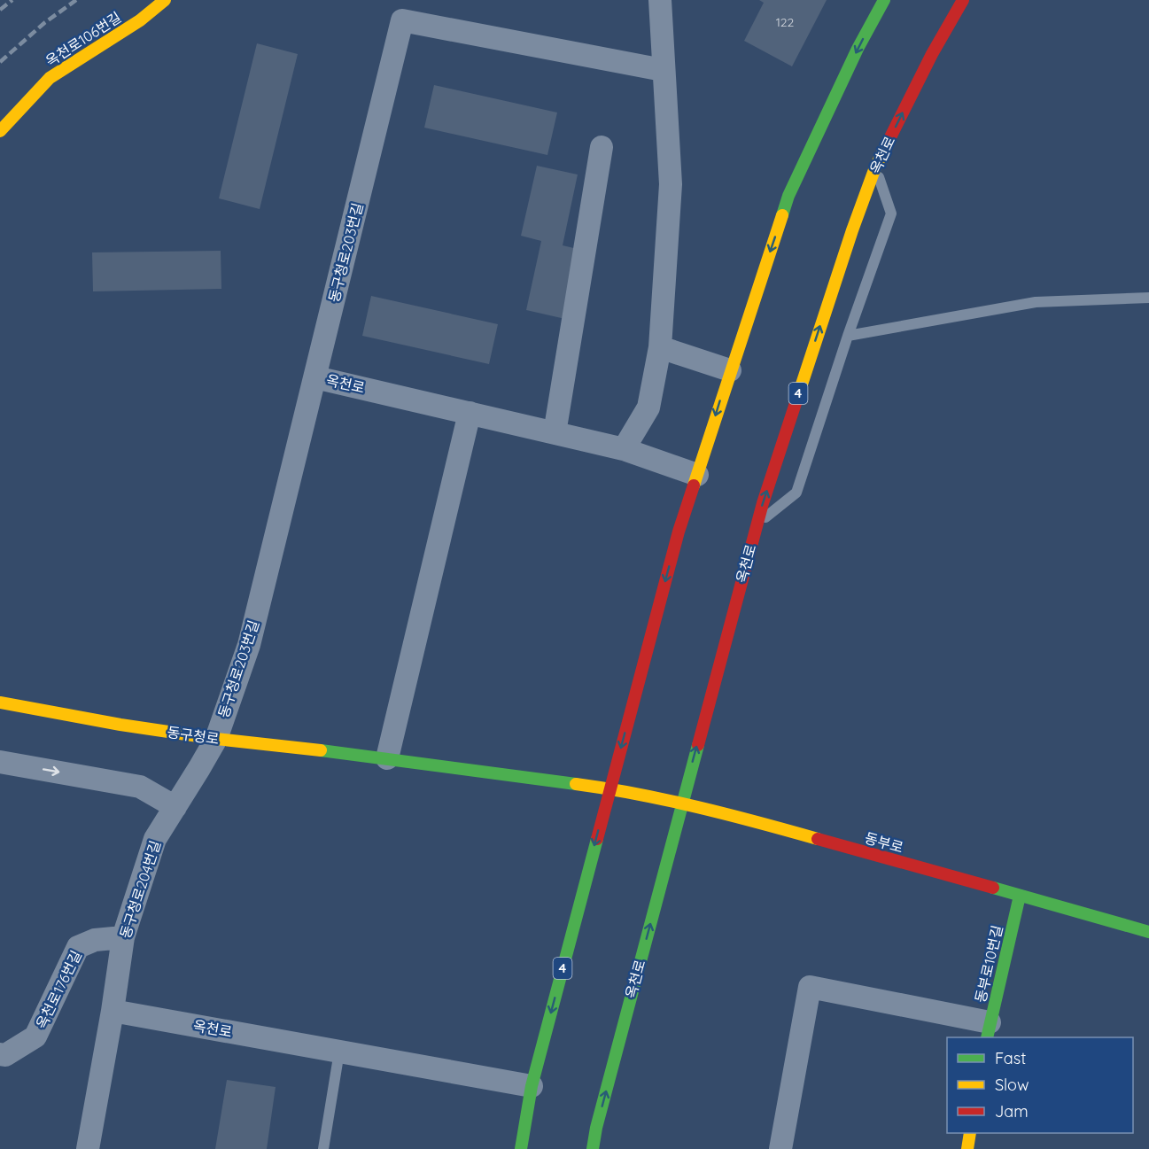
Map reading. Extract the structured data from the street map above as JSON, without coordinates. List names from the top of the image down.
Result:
{
  "streets": {
    "main road": [
      "옥천로106번길",
      "옥천로",
      "4",
      "동구청로",
      "동부로",
      "동부로10번길"
    ],
    "street": ["동구청로203번길", "동구청로204번길", "옥천로176번길"]
  },
  "crossings": [
    ["옥천로", "동구청로203번길"],
    ["옥천로", "4"],
    ["옥천로", "동부로"],
    ["옥천로", "동구청로204번길"],
    ["동구청로203번길", "동구청로"],
    ["동구청로203번길", "동구청로204번길"],
    ["4", "동구청로"],
    ["4", "동부로"],
    ["동구청로", "동부로"],
    ["동구청로", "동구청로204번길"],
    ["동부로", "동부로10번길"],
    ["동구청로204번길", "옥천로176번길"]
  ],
  "house_numbers": ["122"],
  "legend": ["Fast", "Slow", "Jam"]
}
